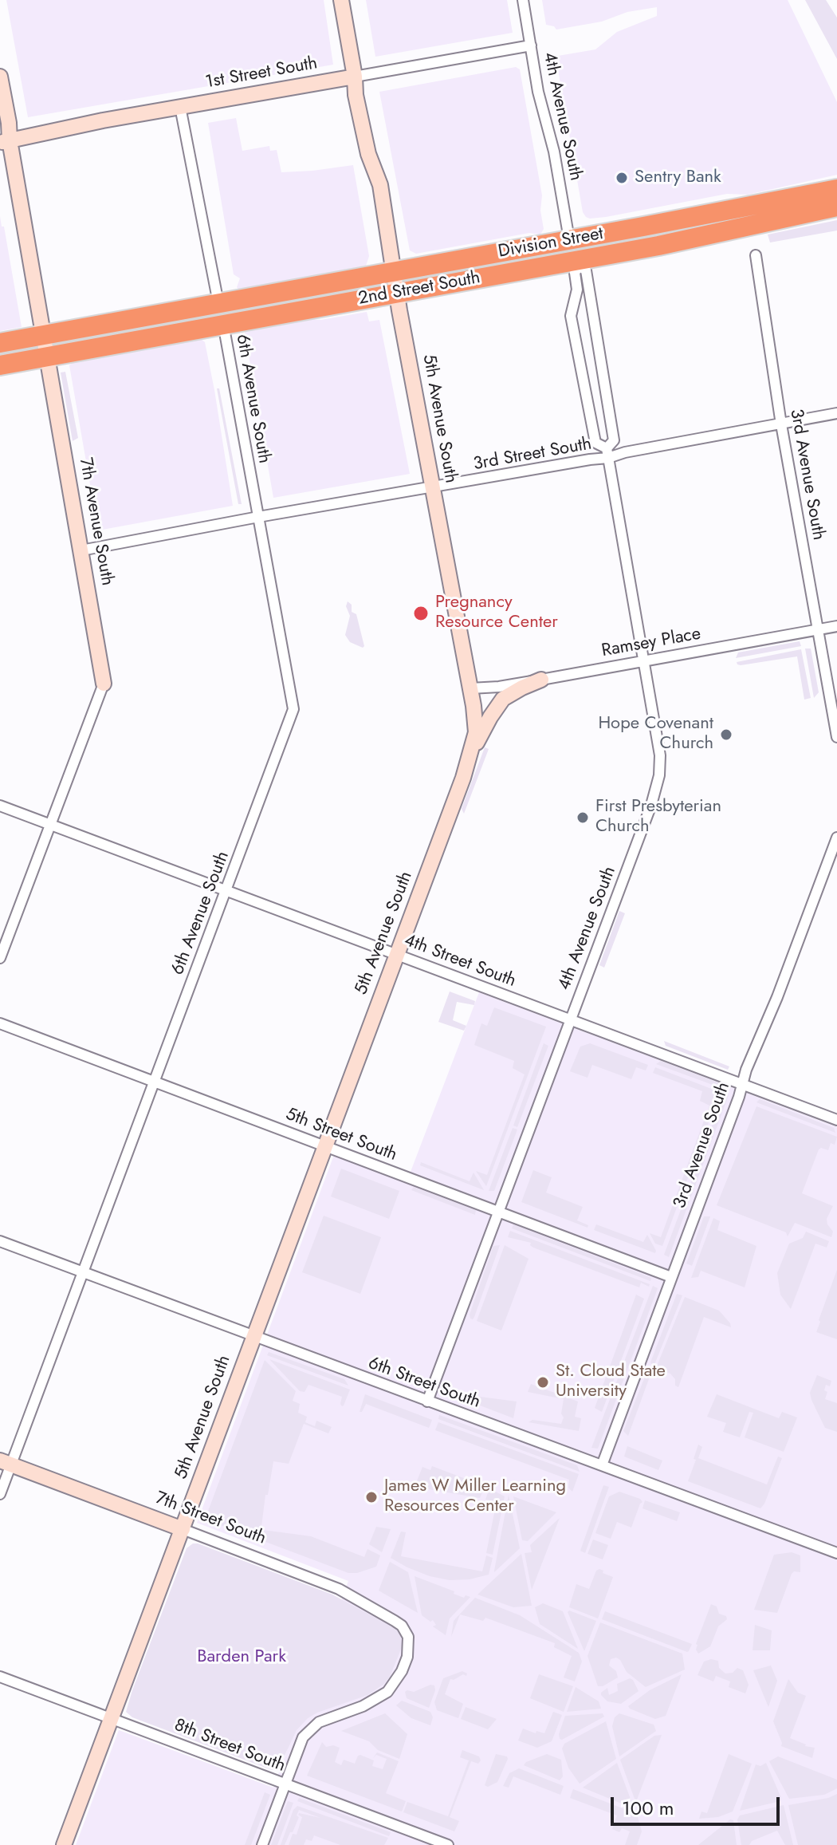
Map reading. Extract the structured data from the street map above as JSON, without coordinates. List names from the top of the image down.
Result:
{
  "streets": {
    "highway": ["Division Street", "2nd Street South"],
    "street": [
      "1st Street South",
      "4th Avenue South",
      "6th Avenue South",
      "5th Avenue South",
      "3rd Street South",
      "3rd Avenue South",
      "7th Avenue South",
      "Ramsey Place",
      "4th Street South",
      "5th Street South",
      "6th Street South",
      "7th Street South",
      "8th Street South"
    ]
  },
  "crossings": [
    ["1st Street South", "4th Avenue South"],
    ["1st Street South", "5th Avenue South"],
    ["1st Street South", "7th Avenue South"],
    ["4th Avenue South", "Division Street"],
    ["4th Avenue South", "2nd Street South"],
    ["4th Avenue South", "3rd Street South"],
    ["4th Avenue South", "Ramsey Place"],
    ["4th Avenue South", "4th Street South"],
    ["4th Avenue South", "5th Street South"],
    ["4th Avenue South", "6th Street South"],
    ["Division Street", "5th Avenue South"],
    ["Division Street", "7th Avenue South"],
    ["2nd Street South", "6th Avenue South"],
    ["2nd Street South", "5th Avenue South"],
    ["2nd Street South", "7th Avenue South"],
    ["6th Avenue South", "3rd Street South"],
    ["6th Avenue South", "4th Street South"],
    ["6th Avenue South", "5th Street South"],
    ["6th Avenue South", "6th Street South"],
    ["6th Avenue South", "7th Street South"],
    ["5th Avenue South", "3rd Street South"],
    ["5th Avenue South", "Ramsey Place"],
    ["5th Avenue South", "4th Street South"],
    ["5th Avenue South", "5th Street South"],
    ["5th Avenue South", "6th Street South"],
    ["5th Avenue South", "7th Street South"],
    ["5th Avenue South", "8th Street South"],
    ["3rd Street South", "3rd Avenue South"],
    ["3rd Street South", "7th Avenue South"],
    ["3rd Avenue South", "Ramsey Place"],
    ["3rd Avenue South", "4th Street South"],
    ["3rd Avenue South", "5th Street South"],
    ["3rd Avenue South", "6th Street South"],
    ["7th Avenue South", "4th Street South"],
    ["7th Street South", "8th Street South"]
  ],
  "parks": ["Barden Park"],
  "places": [
    "Sentry Bank",
    "Pregnancy Resource Center",
    "Hope Covenant Church",
    "First Presbyterian Church",
    "St. Cloud State University",
    "James W Miller Learning Resources Center"
  ],
  "scale_bar": "100 m"
}
